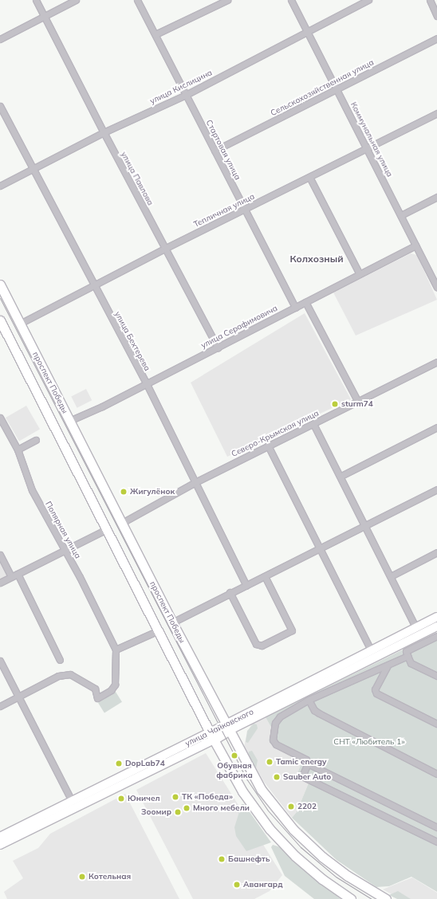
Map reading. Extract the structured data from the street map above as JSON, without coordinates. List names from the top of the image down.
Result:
{
  "streets": {
    "main road": ["проспект Победы", "улица Чайковского"],
    "street": [
      "улица Кислицина",
      "Сельскохозяйственная улица",
      "Коммунальная улица",
      "Стартовая улица",
      "улица Павлова",
      "Тепличная улица",
      "улица Серафимовича",
      "улица Бехтерева",
      "Северо-Крымская улица",
      "Полярная улица"
    ]
  },
  "crossings": [
    ["улица Кислицина", "Коммунальная улица"],
    ["улица Кислицина", "Стартовая улица"],
    ["улица Кислицина", "улица Павлова"],
    ["улица Кислицина", "улица Бехтерева"],
    ["Сельскохозяйственная улица", "Коммунальная улица"],
    ["Сельскохозяйственная улица", "Стартовая улица"],
    ["Коммунальная улица", "Тепличная улица"],
    ["Коммунальная улица", "улица Серафимовича"],
    ["Стартовая улица", "Тепличная улица"],
    ["Стартовая улица", "улица Серафимовича"],
    ["улица Павлова", "Тепличная улица"],
    ["улица Павлова", "улица Серафимовича"],
    ["Тепличная улица", "улица Бехтерева"],
    ["Тепличная улица", "проспект Победы"],
    ["улица Серафимовича", "улица Бехтерева"],
    ["улица Серафимовича", "проспект Победы"],
    ["улица Бехтерева", "Северо-Крымская улица"],
    ["проспект Победы", "Северо-Крымская улица"],
    ["проспект Победы", "улица Чайковского"]
  ],
  "districts": ["Колхозный"],
  "parks": ["СНТ «Любитель 1»"],
  "places": [
    "sturm74",
    "Жигулёнок",
    "Обувная фабрика",
    "Tamic energy",
    "DopLab74",
    "Sauber Auto",
    "ТК «Победа»",
    "Юничел",
    "2202",
    "Много мебели",
    "Зоомир",
    "Башнефть",
    "Котельная",
    "Авангард"
  ]
}
